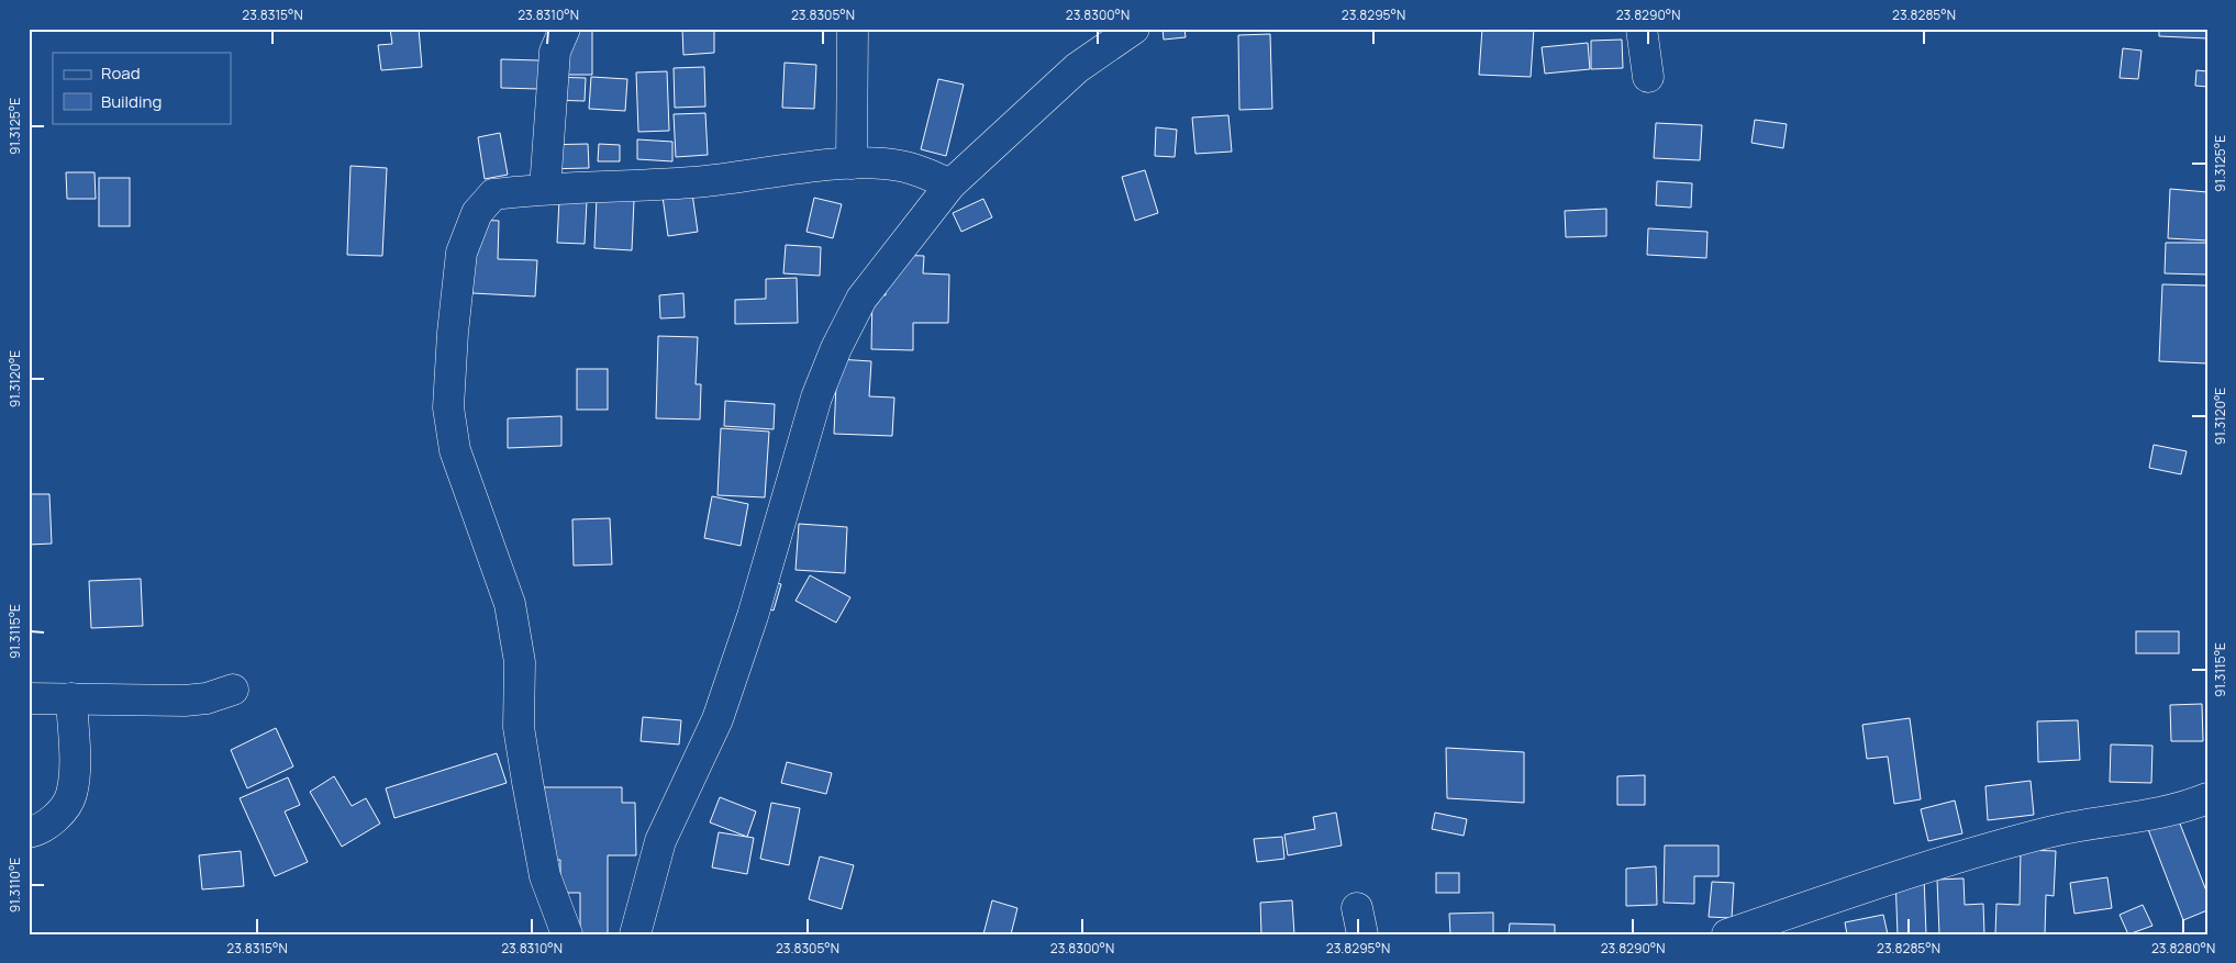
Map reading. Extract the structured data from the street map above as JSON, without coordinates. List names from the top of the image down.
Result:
{
  "legend": ["Road", "Building"],
  "coordinates": [
    "23.8315°N",
    "23.8310°N",
    "23.8305°N",
    "23.8300°N",
    "23.8295°N",
    "23.8290°N",
    "23.8285°N",
    "91.3125°E",
    "91.3120°E",
    "91.3115°E",
    "91.3110°E",
    "23.8280°N"
  ]
}
